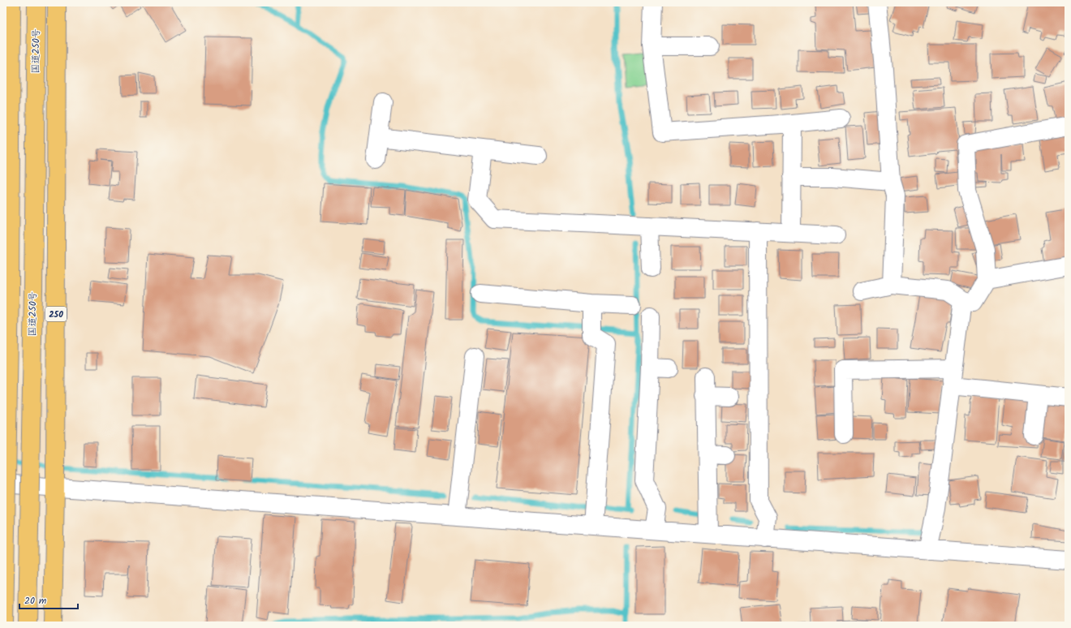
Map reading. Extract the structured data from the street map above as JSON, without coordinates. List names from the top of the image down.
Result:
{
  "streets": {
    "highway": ["国道250号", "250"]
  },
  "scale_bar": "20 m"
}
